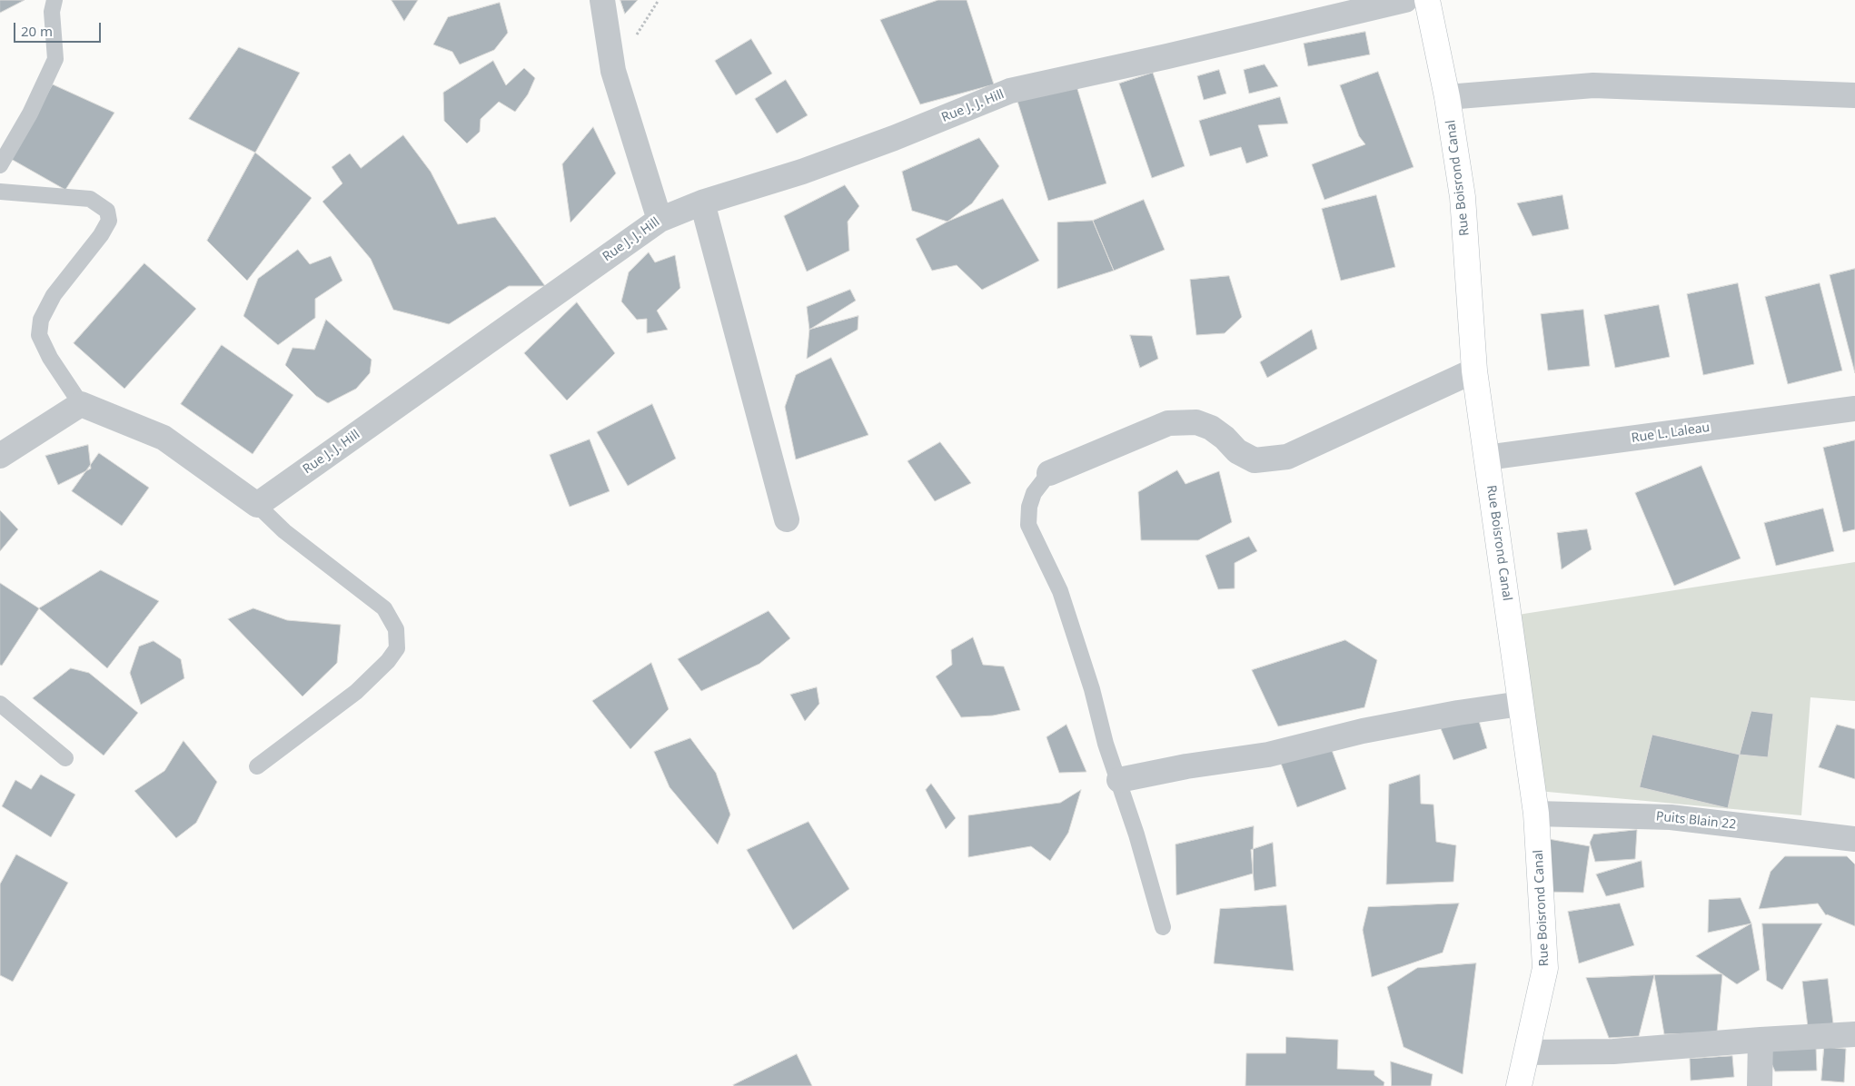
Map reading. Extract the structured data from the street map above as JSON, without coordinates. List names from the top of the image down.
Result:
{
  "streets": {
    "street": [
      "Rue J. J. Hill",
      "Rue Boisrond Canal",
      "Rue L. Laleau",
      "Puits Blain 22"
    ]
  },
  "crossings": [
    ["Rue Boisrond Canal", "Rue L. Laleau"],
    ["Rue Boisrond Canal", "Puits Blain 22"]
  ],
  "scale_bar": "20 m"
}
